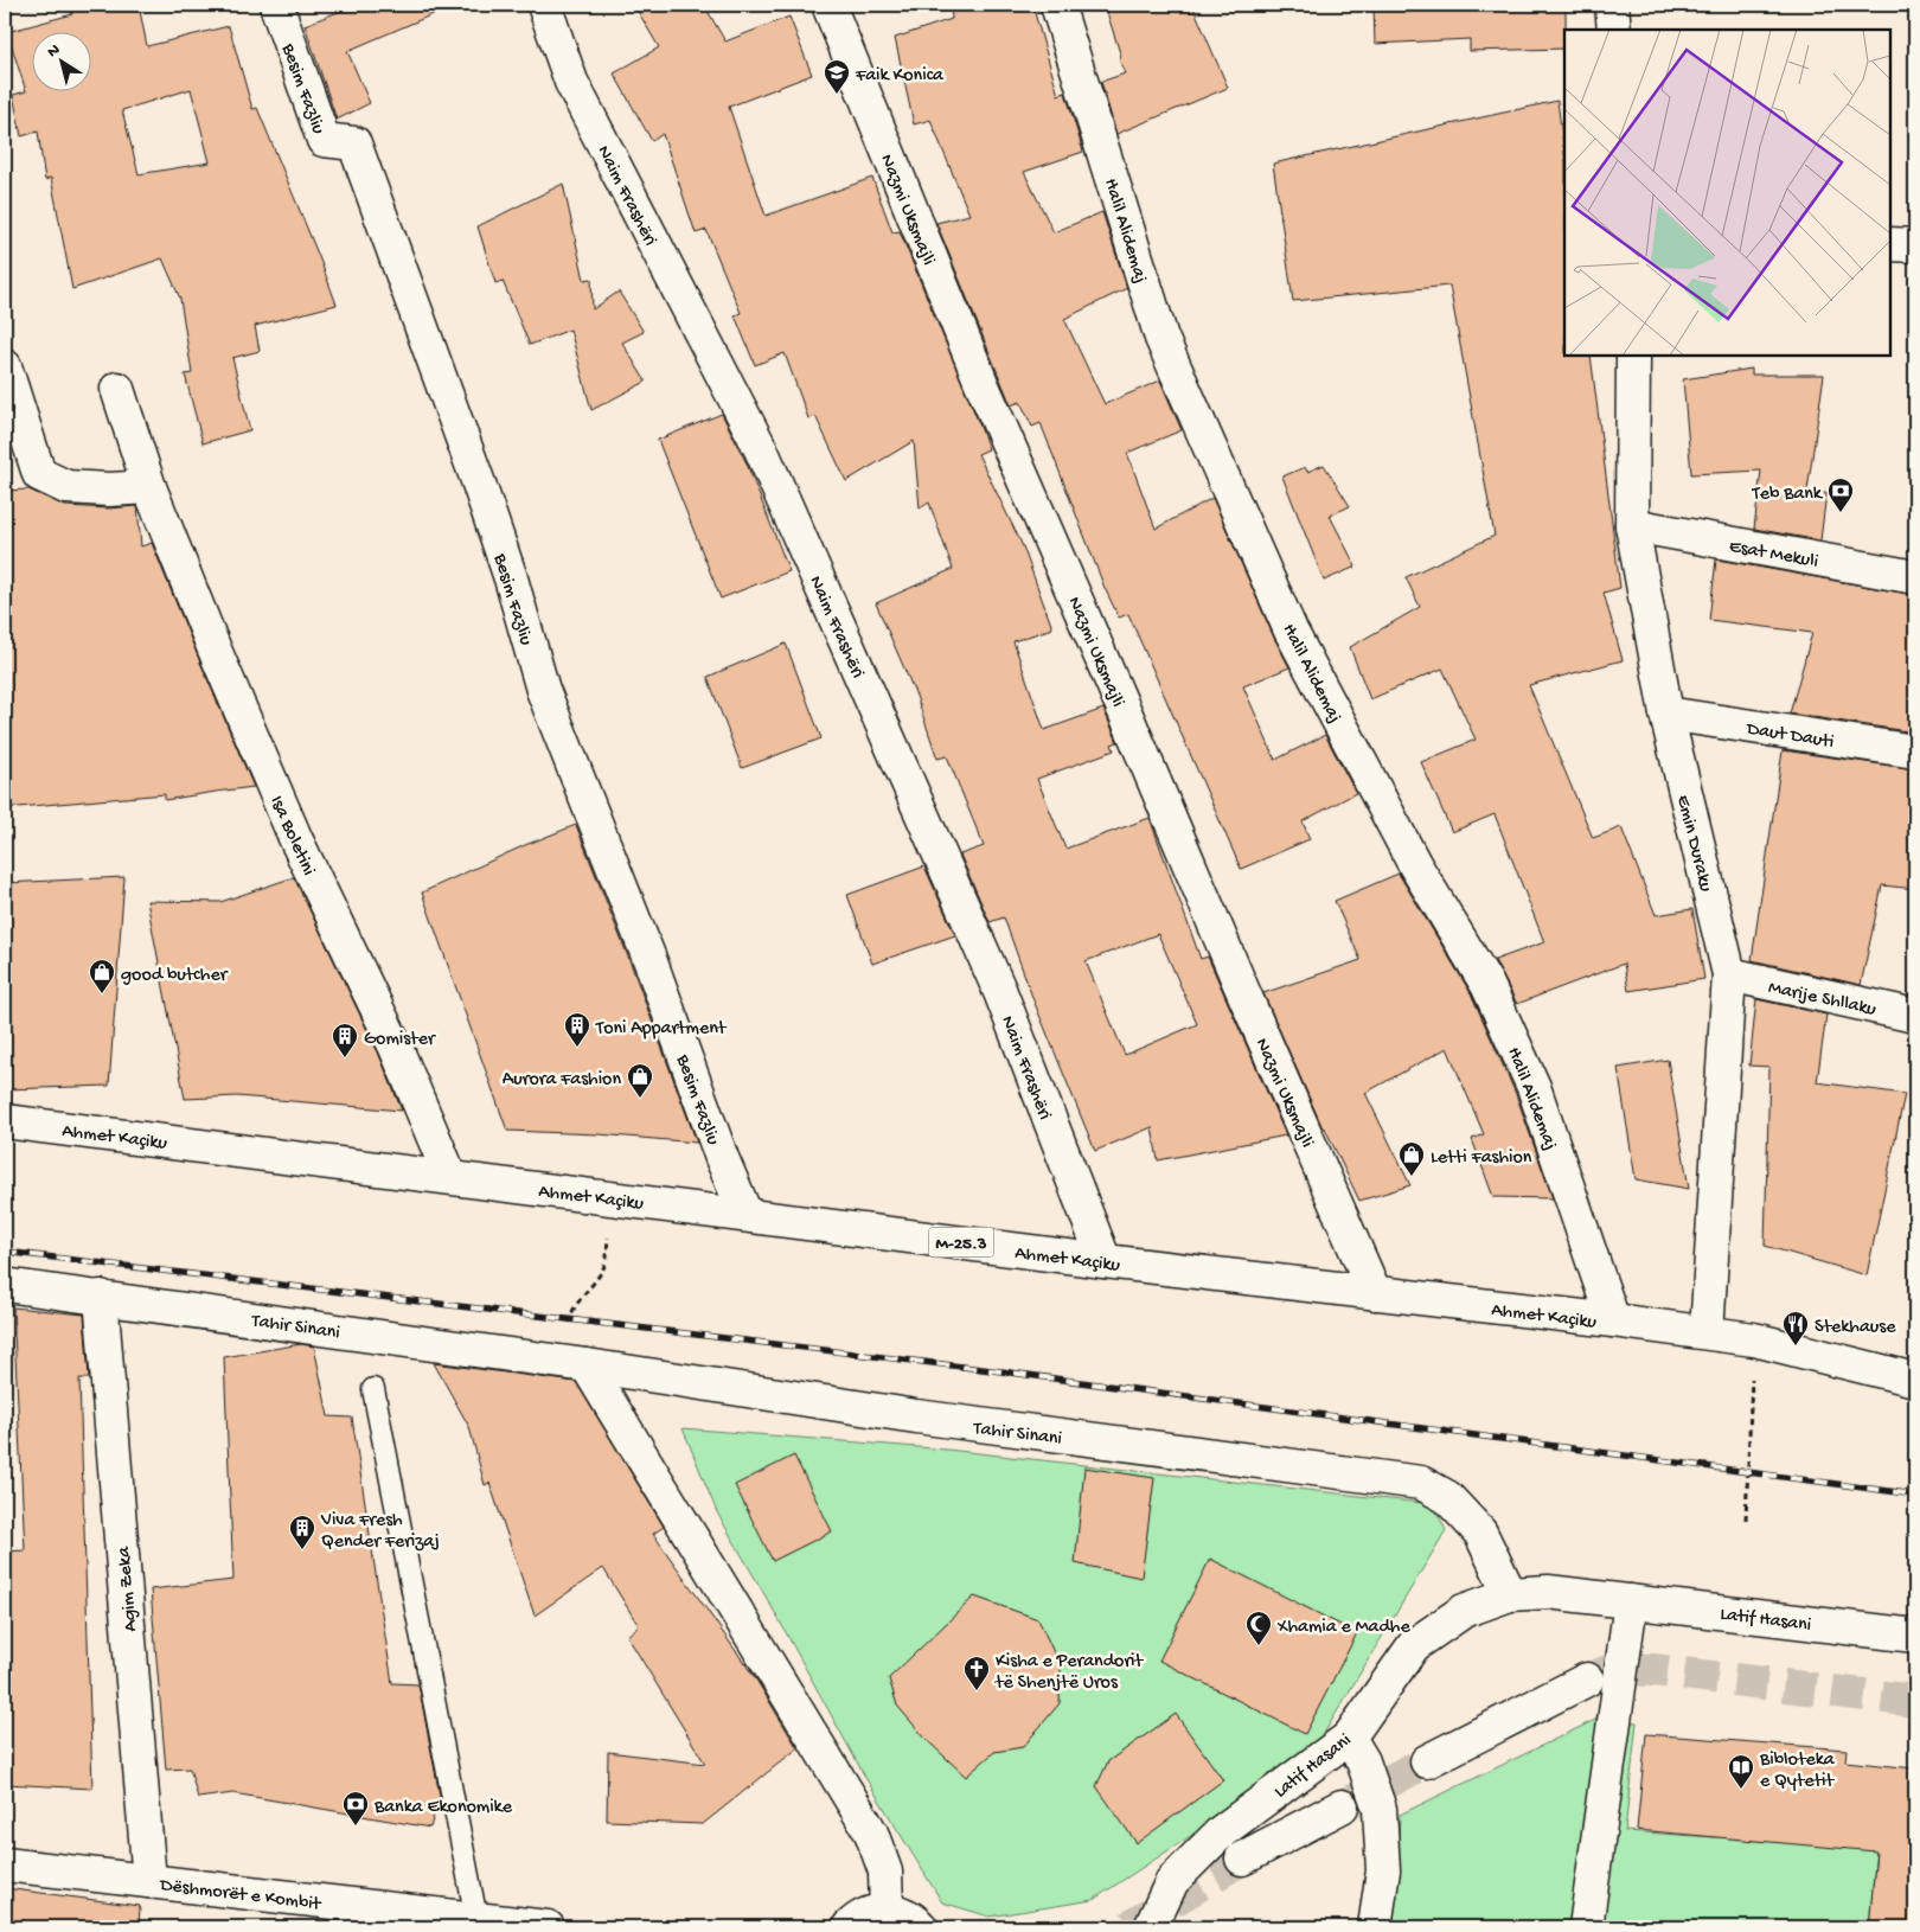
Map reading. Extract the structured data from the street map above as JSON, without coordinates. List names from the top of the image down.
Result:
{
  "streets": {
    "street": [
      "Besim Fazliu",
      "Naim Frashëri",
      "Nazmi Uksmajli",
      "Halil Alidemaj",
      "Esat Mekuli",
      "Daut Dauti",
      "Isa Boletini",
      "Emin Duraku",
      "Marije Shllaku",
      "Ahmet Kaçiku",
      "M-25.3",
      "Tahir Sinani",
      "Agim Zeka",
      "Latif Hasani",
      "Dëshmorët e Kombit"
    ]
  },
  "crossings": [
    ["Besim Fazliu", "Ahmet Kaçiku"],
    ["Naim Frashëri", "Ahmet Kaçiku"],
    ["Nazmi Uksmajli", "Ahmet Kaçiku"],
    ["Halil Alidemaj", "Ahmet Kaçiku"],
    ["Esat Mekuli", "Emin Duraku"],
    ["Daut Dauti", "Emin Duraku"],
    ["Isa Boletini", "Ahmet Kaçiku"],
    ["Emin Duraku", "Marije Shllaku"],
    ["Emin Duraku", "Ahmet Kaçiku"],
    ["Tahir Sinani", "Agim Zeka"],
    ["Tahir Sinani", "Latif Hasani"],
    ["Agim Zeka", "Dëshmorët e Kombit"]
  ],
  "places": {
    "school or university": ["Faik Konica"],
    "bank": ["Teb Bank", "Banka Ekonomike"],
    "shop": ["good butcher", "Aurora Fashion", "Letti Fashion"],
    "building": ["Toni Appartment", "Gomister", "Viva Fresh Qender Ferizaj"],
    "restaurant": ["Stekhause"],
    "mosque": ["Xhamia e Madhe"],
    "church": ["Kisha e Perandorit të Shenjtë Uros"],
    "library": ["Bibloteka e Qytetit"]
  },
  "north": "top left"
}
